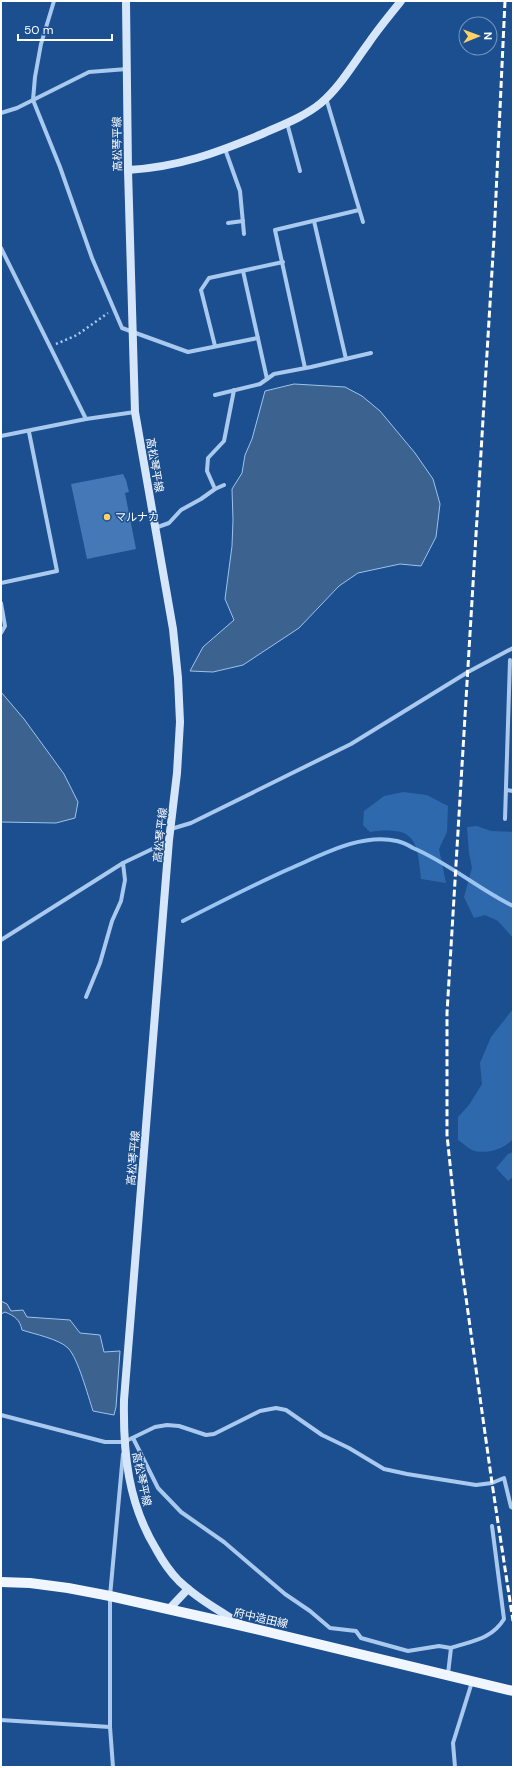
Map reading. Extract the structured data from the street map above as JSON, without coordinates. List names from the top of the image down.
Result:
{
  "streets": {
    "main road": ["高松琴平線", "府中造田線"]
  },
  "crossings": [
    ["高松琴平線", "府中造田線"]
  ],
  "places": ["マルナカ"],
  "scale_bar": "50 m",
  "north": "right"
}
